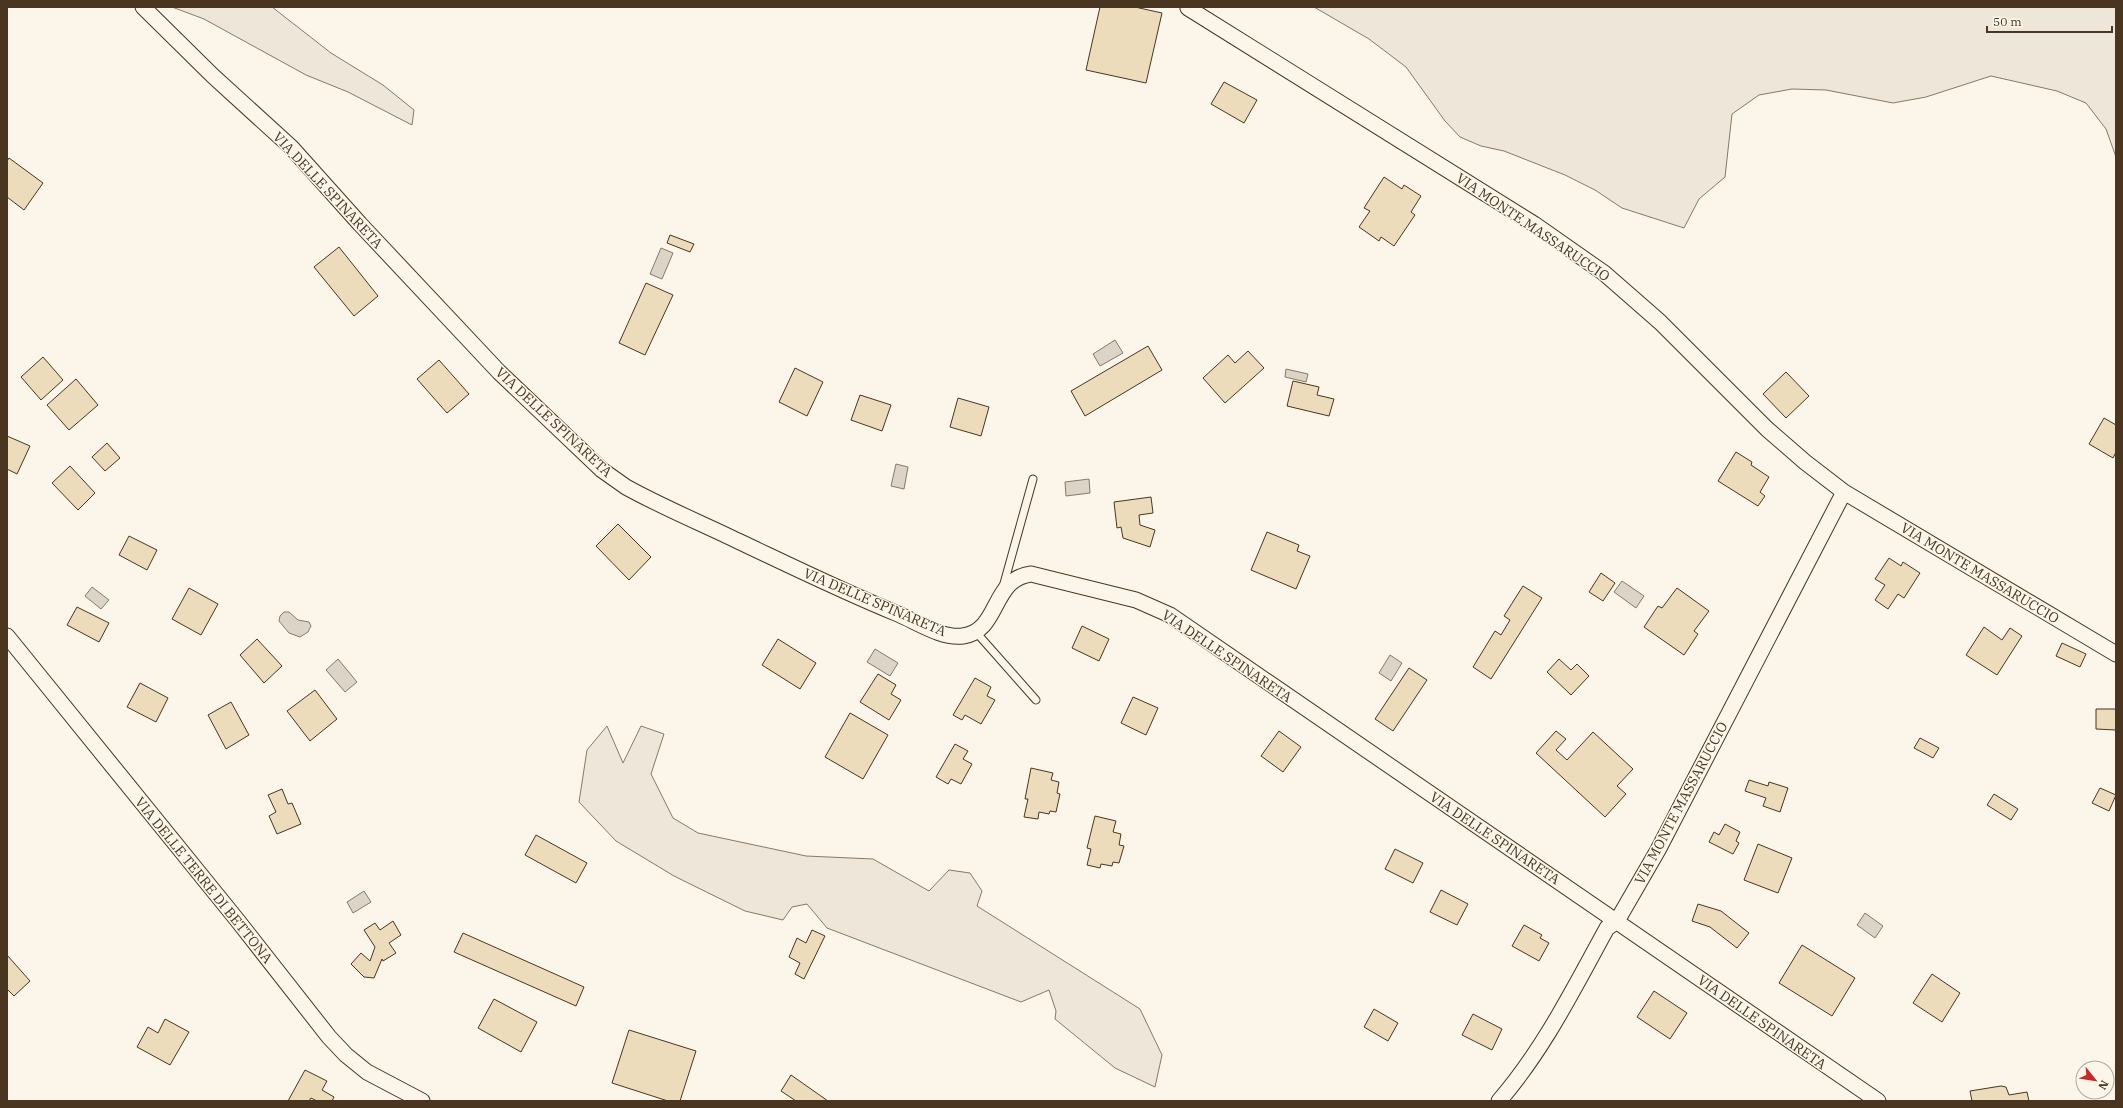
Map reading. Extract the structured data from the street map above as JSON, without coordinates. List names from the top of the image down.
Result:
{
  "streets": {
    "street": ["VIA DELLE SPINARETA", "VIA MONTE MASSARUCCIO", "VIA DELLE TERRE DI BETTONA"]
  },
  "crossings": [
    ["VIA DELLE SPINARETA", "VIA MONTE MASSARUCCIO"]
  ],
  "scale_bar": "50 m",
  "north": "bottom right"
}
